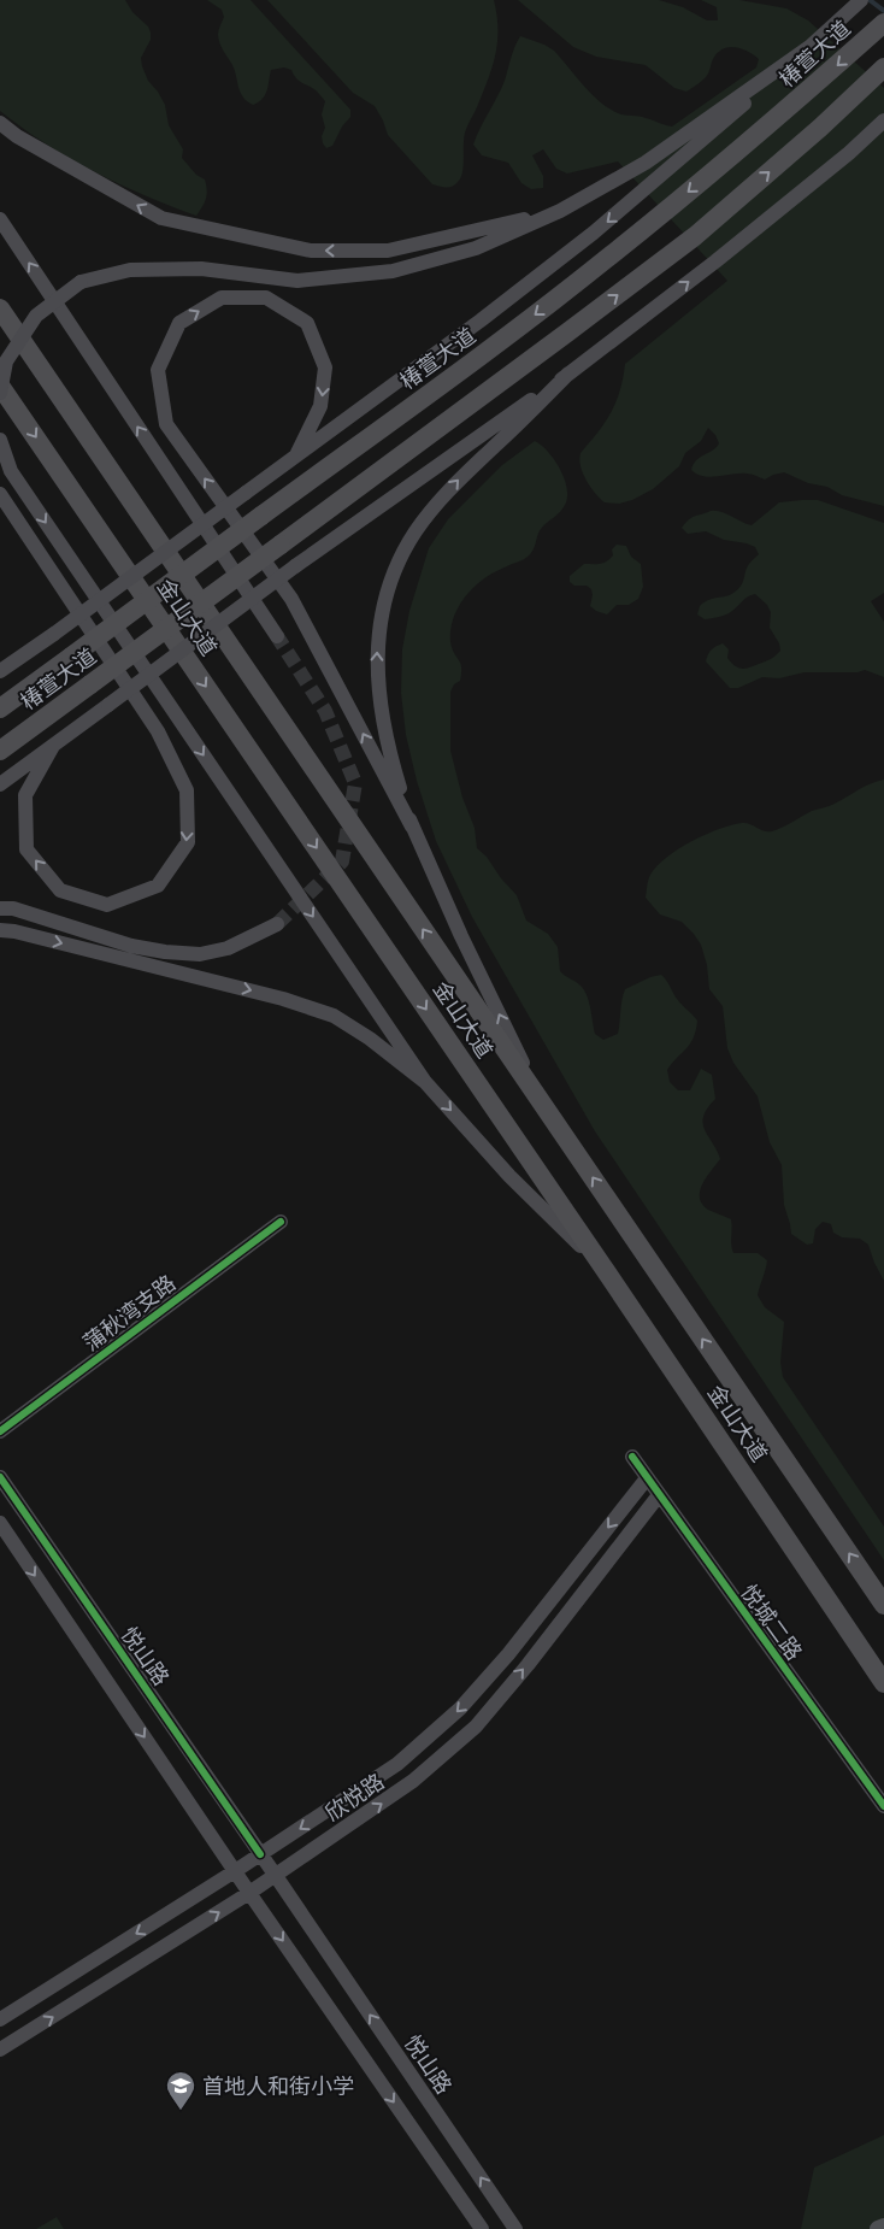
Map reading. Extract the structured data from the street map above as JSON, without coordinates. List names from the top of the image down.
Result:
{
  "streets": {
    "highway": ["椿萱大道", "金山大道"],
    "main road": [
      "蒲秋湾支路",
      "悦城二路",
      "悦山路",
      "欣悦路"
    ]
  },
  "crossings": [
    ["悦城二路", "欣悦路"],
    ["悦山路", "欣悦路"]
  ],
  "places": {
    "school or university": ["首地人和街小学"]
  }
}
